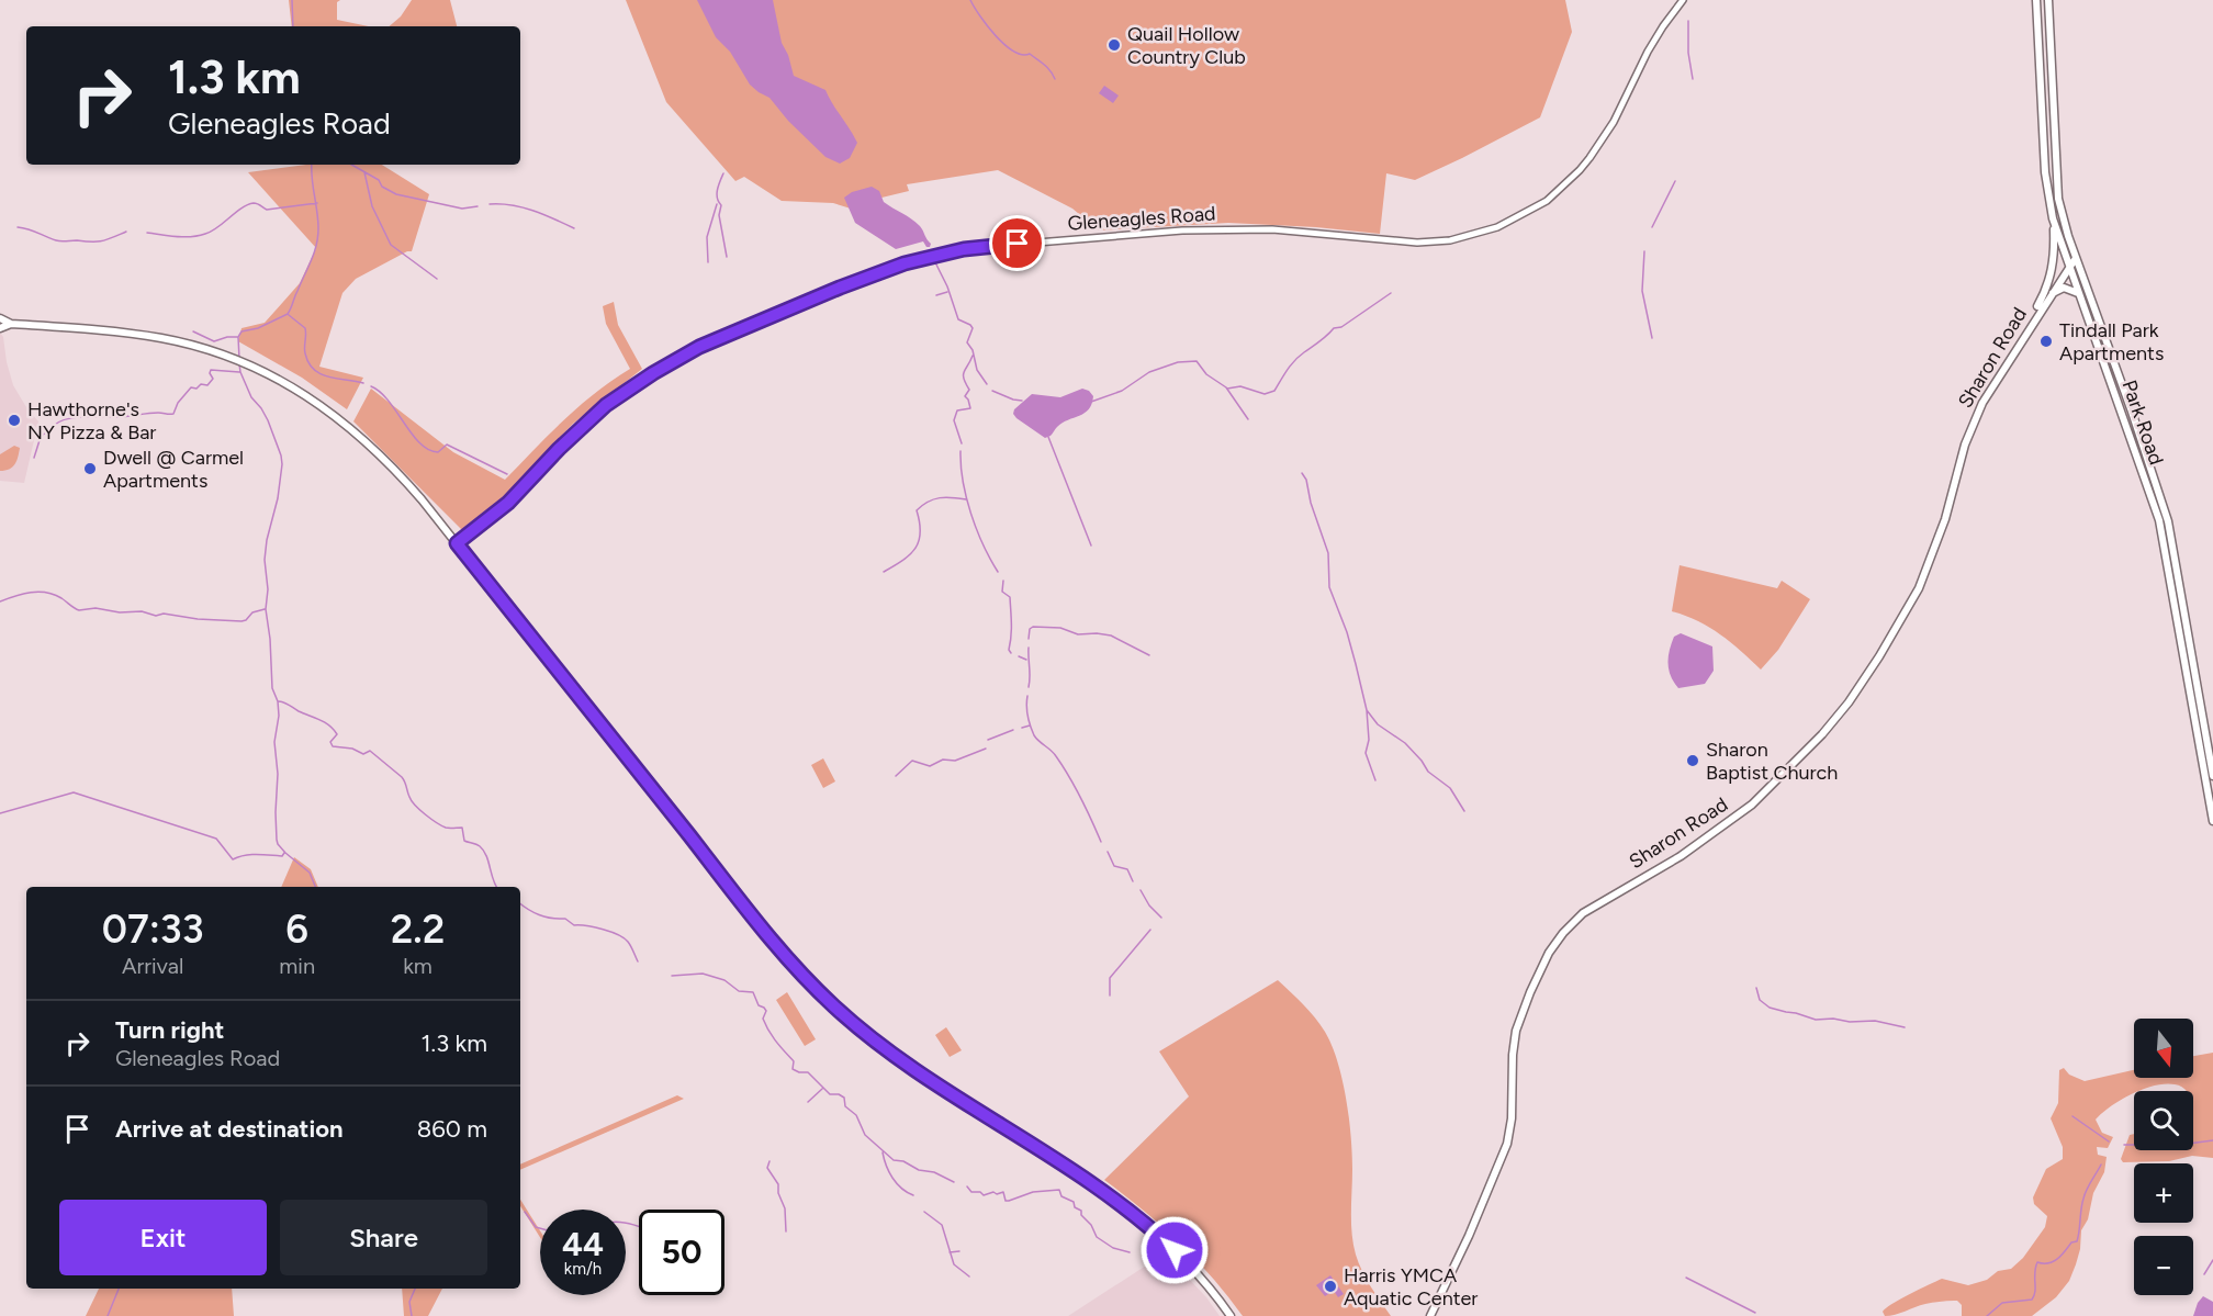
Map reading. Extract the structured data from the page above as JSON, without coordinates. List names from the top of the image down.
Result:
{
  "streets": {
    "main road": ["Sharon Road", "Park Road"],
    "street": ["Gleneagles Road"]
  },
  "crossings": [
    ["Sharon Road", "Park Road"]
  ],
  "places": [
    "Quail Hollow Country Club",
    "Tindall Park Apartments",
    "Hawthorne's NY Pizza & Bar",
    "Dwell @ Carmel Apartments",
    "Sharon Baptist Church",
    "Harris YMCA Aquatic Center"
  ],
  "north": "bottom",
  "page": {
    "turn": ["1.3 km", "Gleneagles Road"],
    "eta": [
      "07:33",
      "Arrival",
      "6",
      "min",
      "2.2",
      "km"
    ],
    "list": [
      {
        "name": "Turn right",
        "note": "Gleneagles Road",
        "value": "1.3 km"
      },
      {
        "name": "Arrive at destination",
        "value": "860 m"
      }
    ],
    "map_buttons": ["+", "−"],
    "buttons": ["Exit", "Share"],
    "speed": "44 km/h",
    "limit": "50"
  }
}
